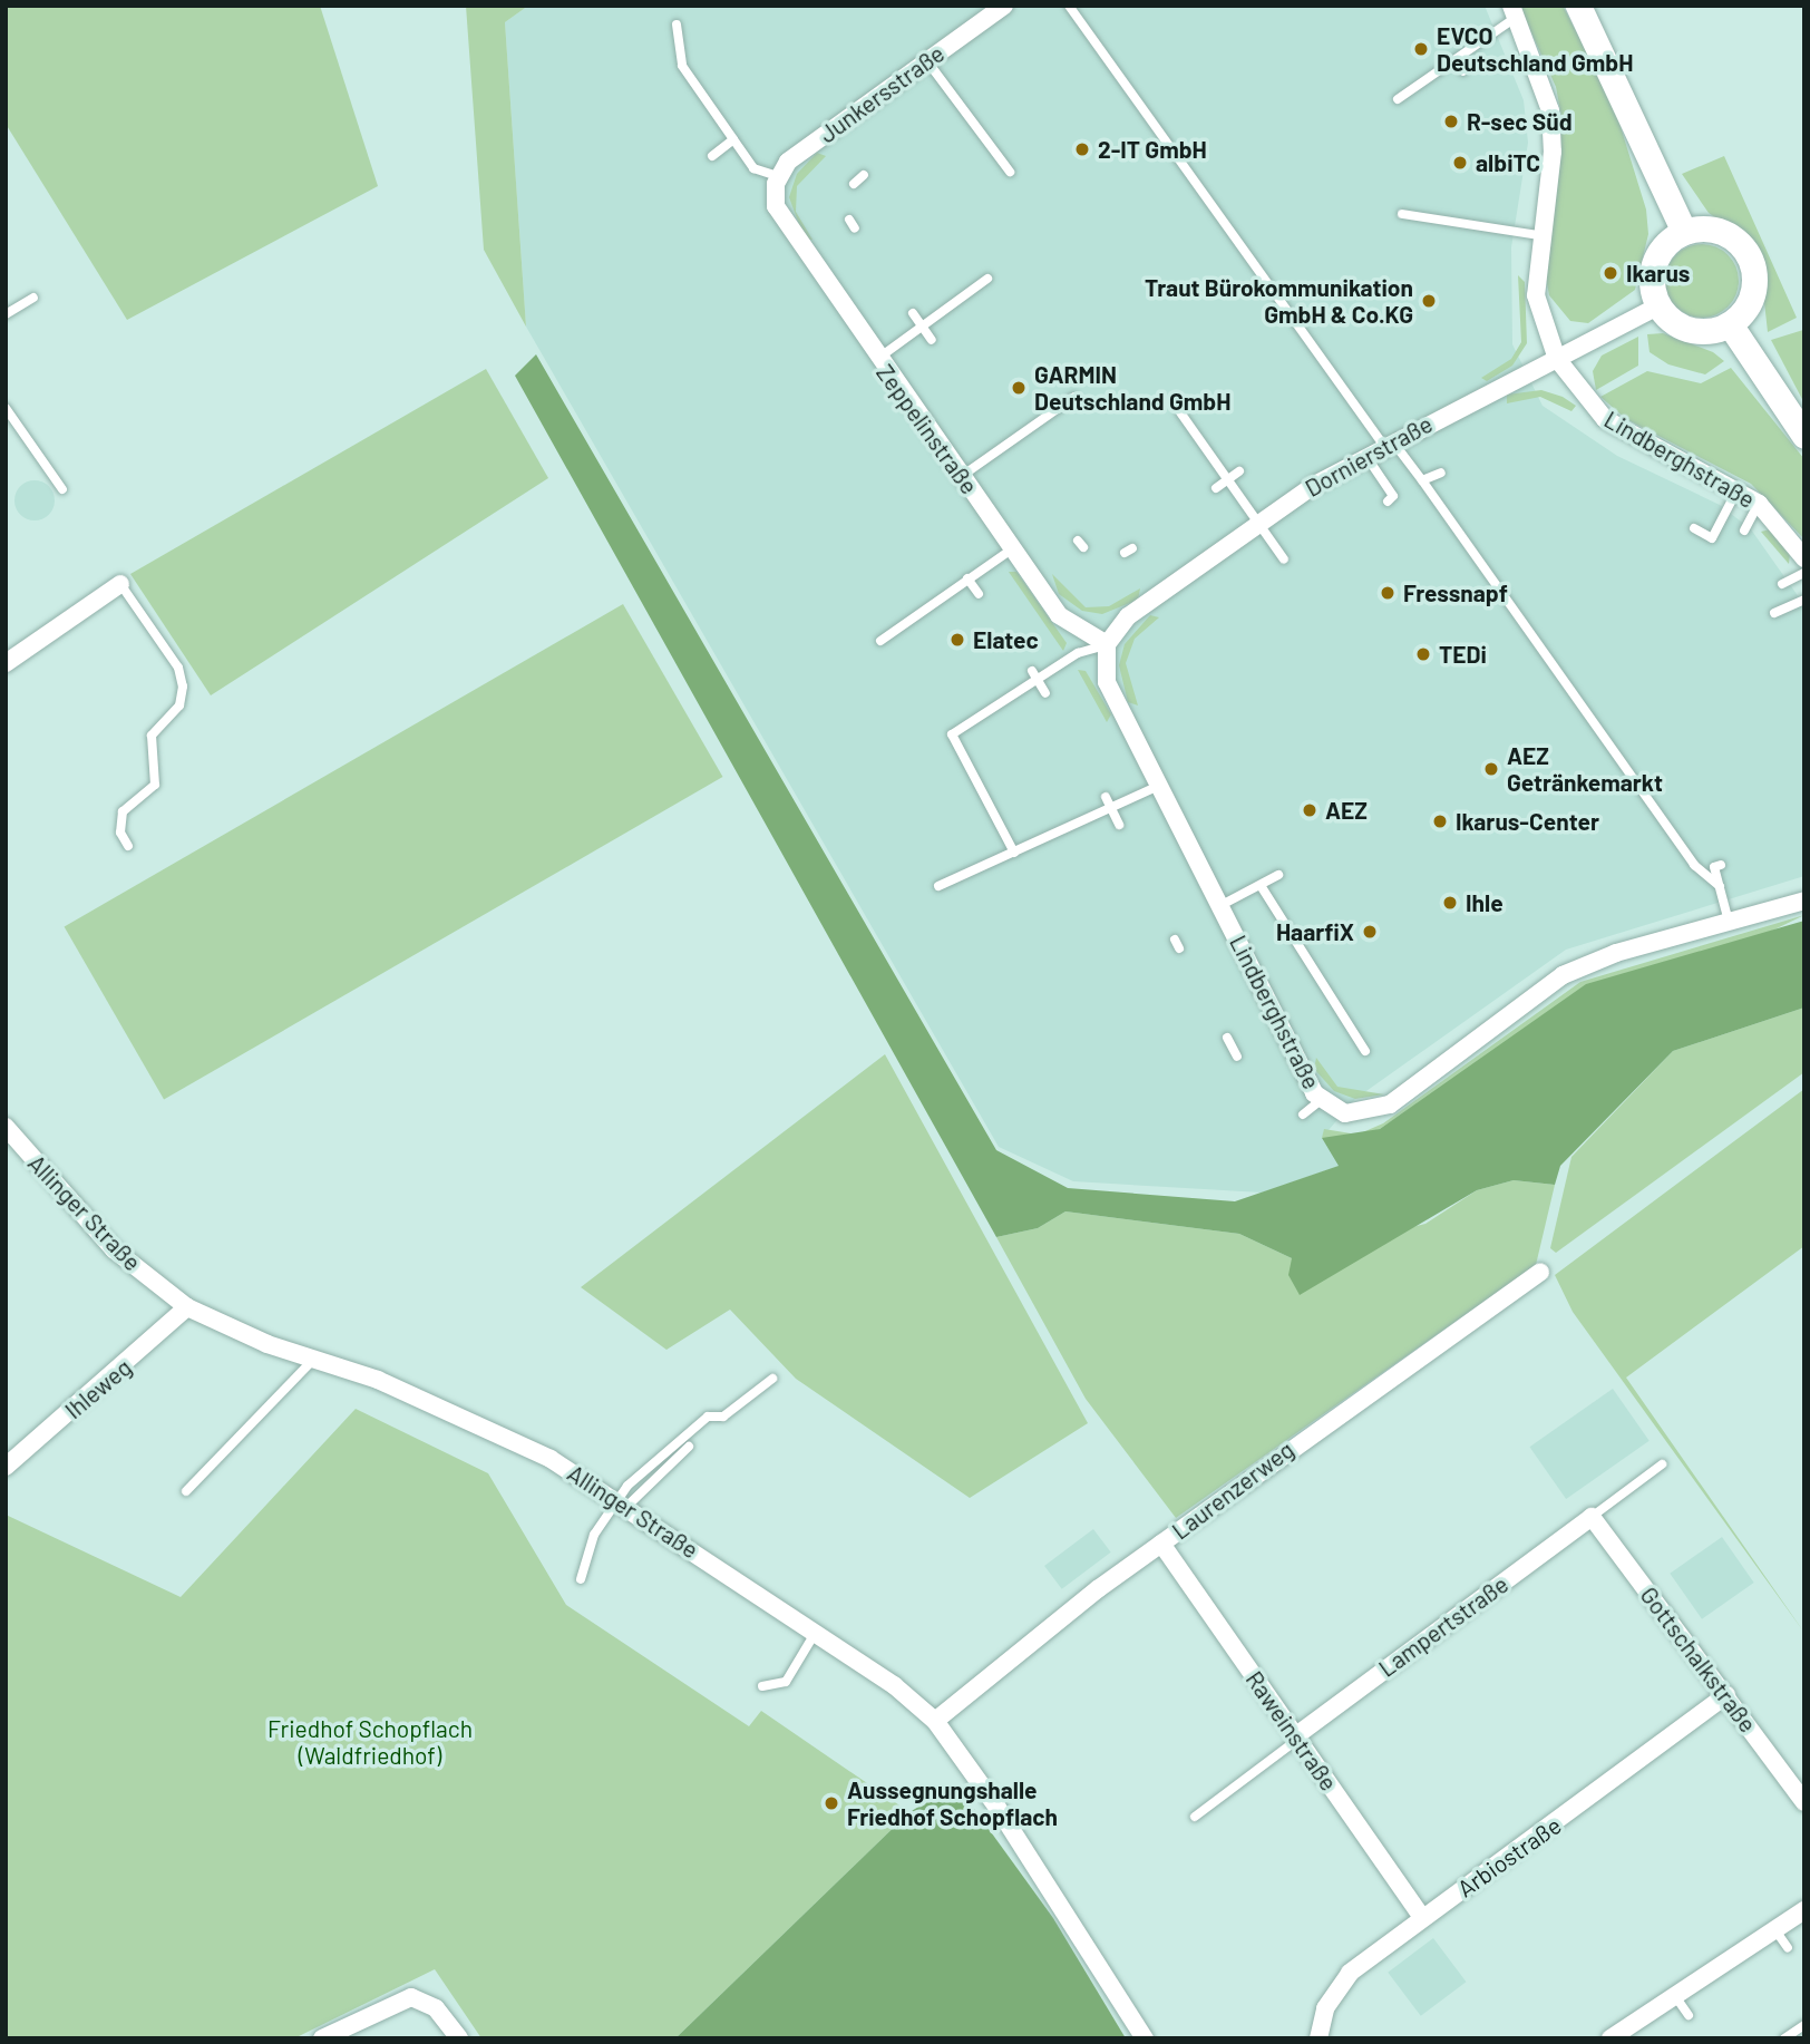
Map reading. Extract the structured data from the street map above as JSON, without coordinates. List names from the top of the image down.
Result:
{
  "streets": {
    "street": [
      "Junkersstraße",
      "Zeppelinstraße",
      "Dornierstraße",
      "Lindberghstraße",
      "Allinger Straße",
      "Ihleweg",
      "Laurenzerweg",
      "Lampertstraße",
      "Gottschalkstraße",
      "Raweinstraße",
      "Arbiostraße"
    ]
  },
  "crossings": [
    ["Junkersstraße", "Zeppelinstraße"],
    ["Zeppelinstraße", "Dornierstraße"],
    ["Zeppelinstraße", "Lindberghstraße"],
    ["Dornierstraße", "Lindberghstraße"],
    ["Allinger Straße", "Ihleweg"],
    ["Allinger Straße", "Laurenzerweg"],
    ["Laurenzerweg", "Raweinstraße"],
    ["Lampertstraße", "Gottschalkstraße"],
    ["Lampertstraße", "Raweinstraße"],
    ["Gottschalkstraße", "Arbiostraße"],
    ["Raweinstraße", "Arbiostraße"]
  ],
  "parks": ["Friedhof Schopflach (Waldfriedhof)"],
  "places": [
    "EVCO Deutschland GmbH",
    "R-sec Süd",
    "2-IT GmbH",
    "albiTC",
    "Ikarus",
    "Traut Bürokommunikation GmbH & Co.KG",
    "GARMIN Deutschland GmbH",
    "Fressnapf",
    "Elatec",
    "TEDi",
    "AEZ Getränkemarkt",
    "AEZ",
    "Ikarus-Center",
    "Ihle",
    "HaarfiX",
    "Aussegnungshalle Friedhof Schopflach"
  ]
}
